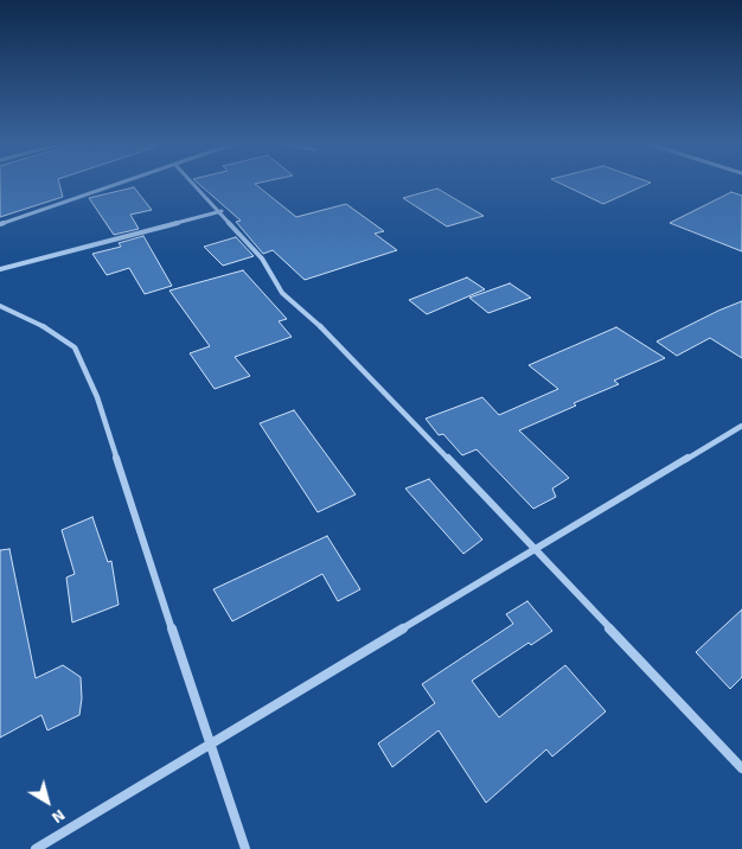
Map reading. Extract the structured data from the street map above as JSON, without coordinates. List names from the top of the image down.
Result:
{
  "north": "bottom right"
}
